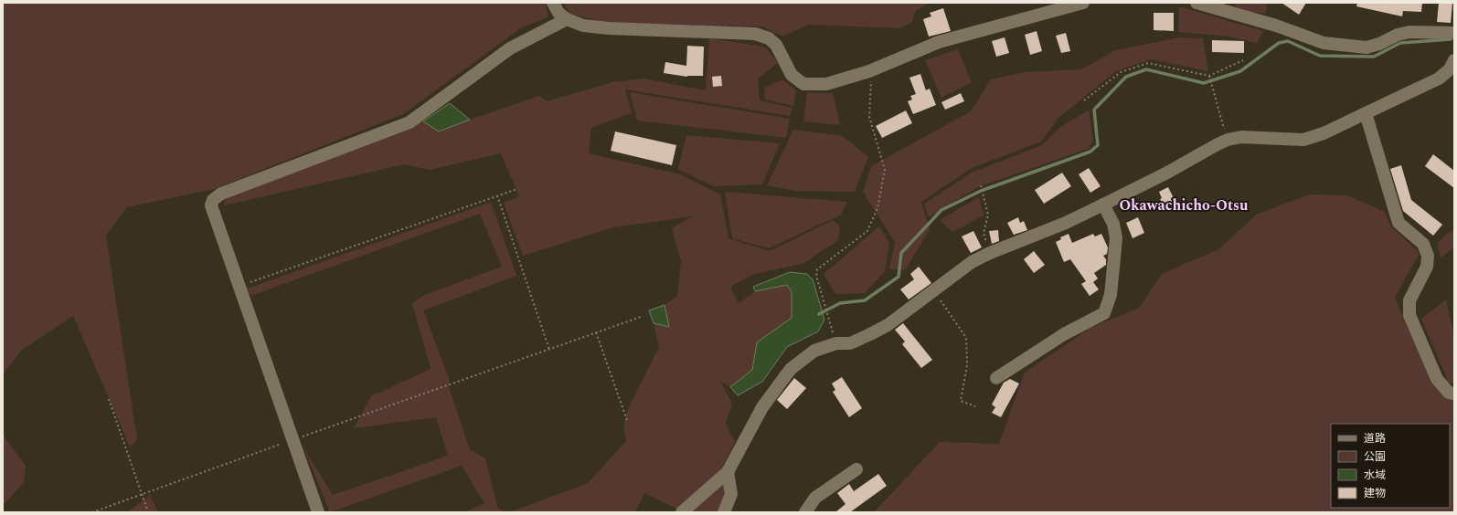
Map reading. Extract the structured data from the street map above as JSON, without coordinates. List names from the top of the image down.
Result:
{
  "districts": ["Okawachicho-Otsu"],
  "legend": [
    "道路",
    "公園",
    "水域",
    "建物"
  ]
}
